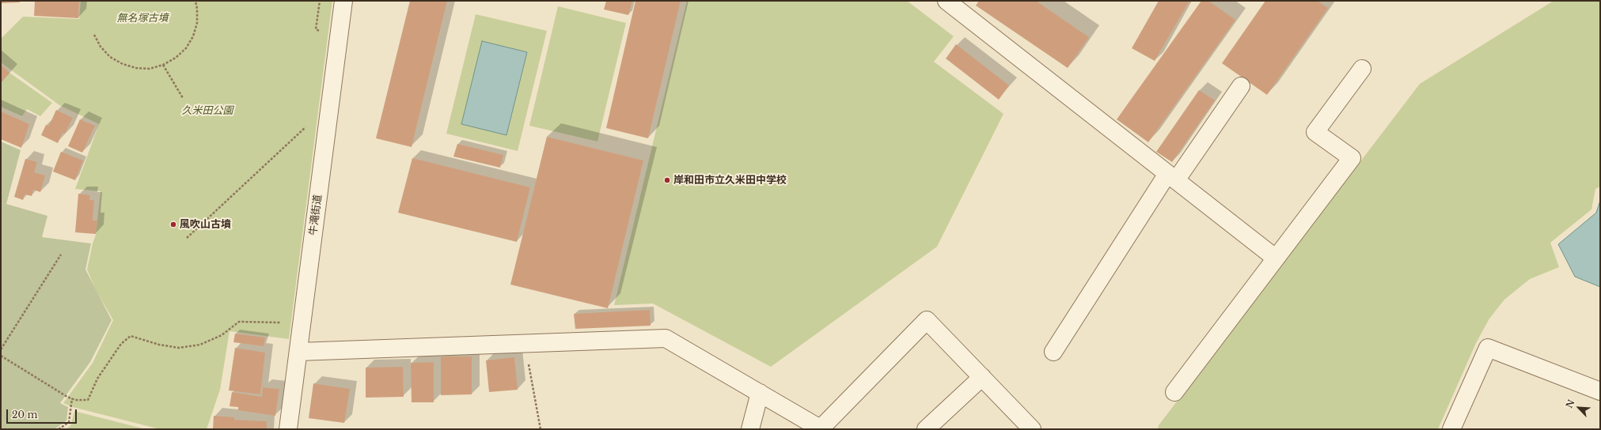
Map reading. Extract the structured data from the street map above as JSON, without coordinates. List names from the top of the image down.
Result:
{
  "streets": {
    "street": ["牛滝街道"]
  },
  "parks": ["無名塚古墳", "久米田公園"],
  "places": ["岸和田市立久米田中学校", "風吹山古墳"],
  "scale_bar": "20 m",
  "north": "top left"
}
